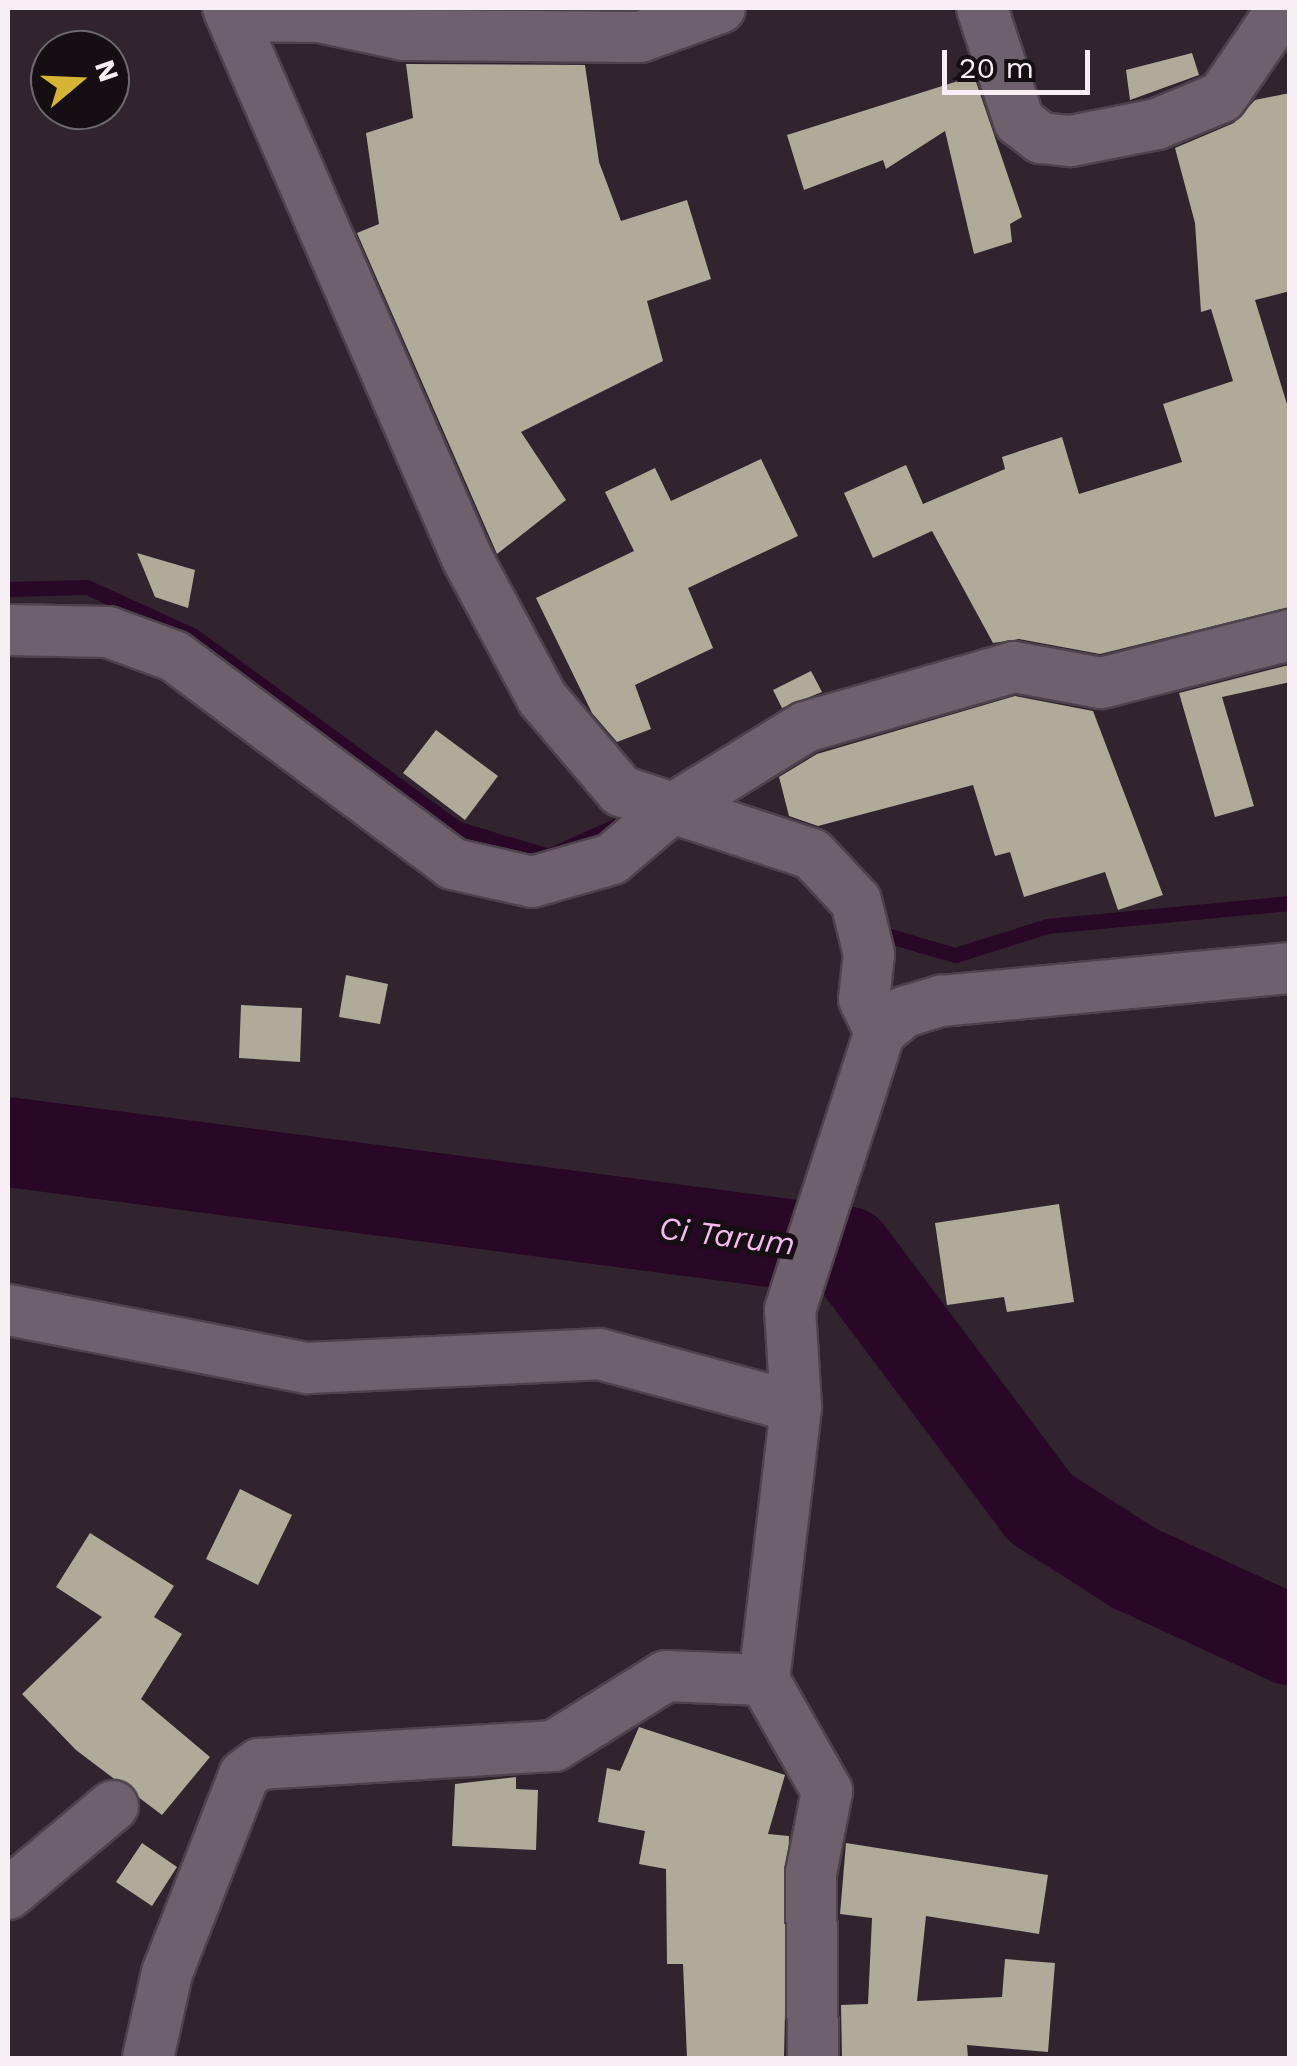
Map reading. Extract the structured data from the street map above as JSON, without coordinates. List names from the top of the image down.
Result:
{
  "water": ["Ci Tarum"],
  "scale_bar": "20 m",
  "north": "right"
}
